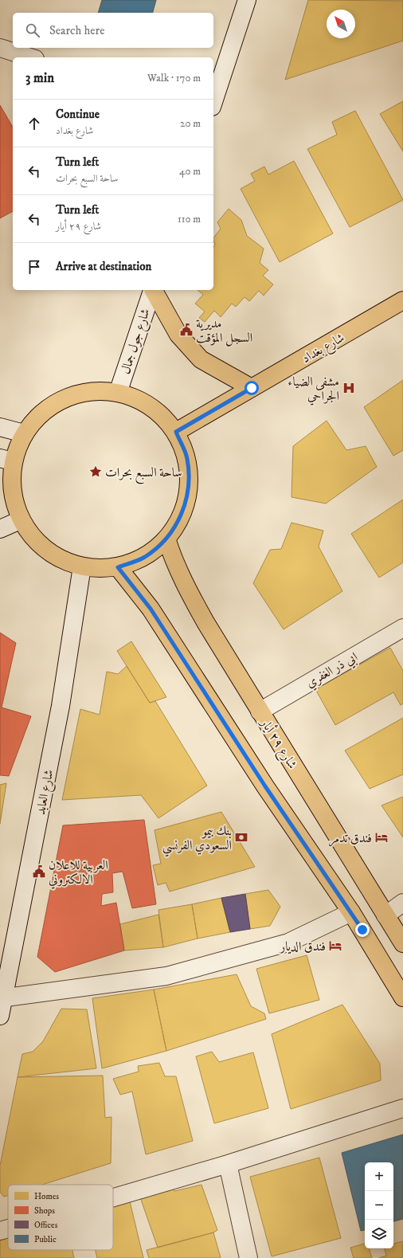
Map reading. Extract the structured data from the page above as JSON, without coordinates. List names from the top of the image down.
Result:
{
  "streets": {
    "main road": ["شارع بغداد", "شارع ٢٩ أيار"],
    "street": ["شارع جول جمال", "ابي ذر الغفري", "شارع العابد"]
  },
  "crossings": [
    ["ابي ذر الغفري", "شارع ٢٩ أيار"]
  ],
  "places": {
    "public building": ["مديرية السجل المؤقت", "العربية للاعلان الالكتروني"],
    "hospital": ["مشفى الضياء الجراحي"],
    "place": ["ساحة السبع بحرات"],
    "bank": ["بنك بيمو السعودي الفرنسي"],
    "hotel": ["فندق تدمر", "فندق الديار"]
  },
  "legend": [
    "Homes",
    "Shops",
    "Offices",
    "Public"
  ],
  "north": "top left",
  "page": {
    "search": "Search here",
    "heading": ["3 min", "Walk · 170 m"],
    "list": [
      ["Continue", "شارع بغداد", "20 m"],
      ["Turn left", "ساحة السبع بحرات", "40 m"],
      ["Turn left", "شارع ٢٩ أيار", "110 m"],
      "Arrive at destination"
    ],
    "map_buttons": ["+", "−"]
  }
}
